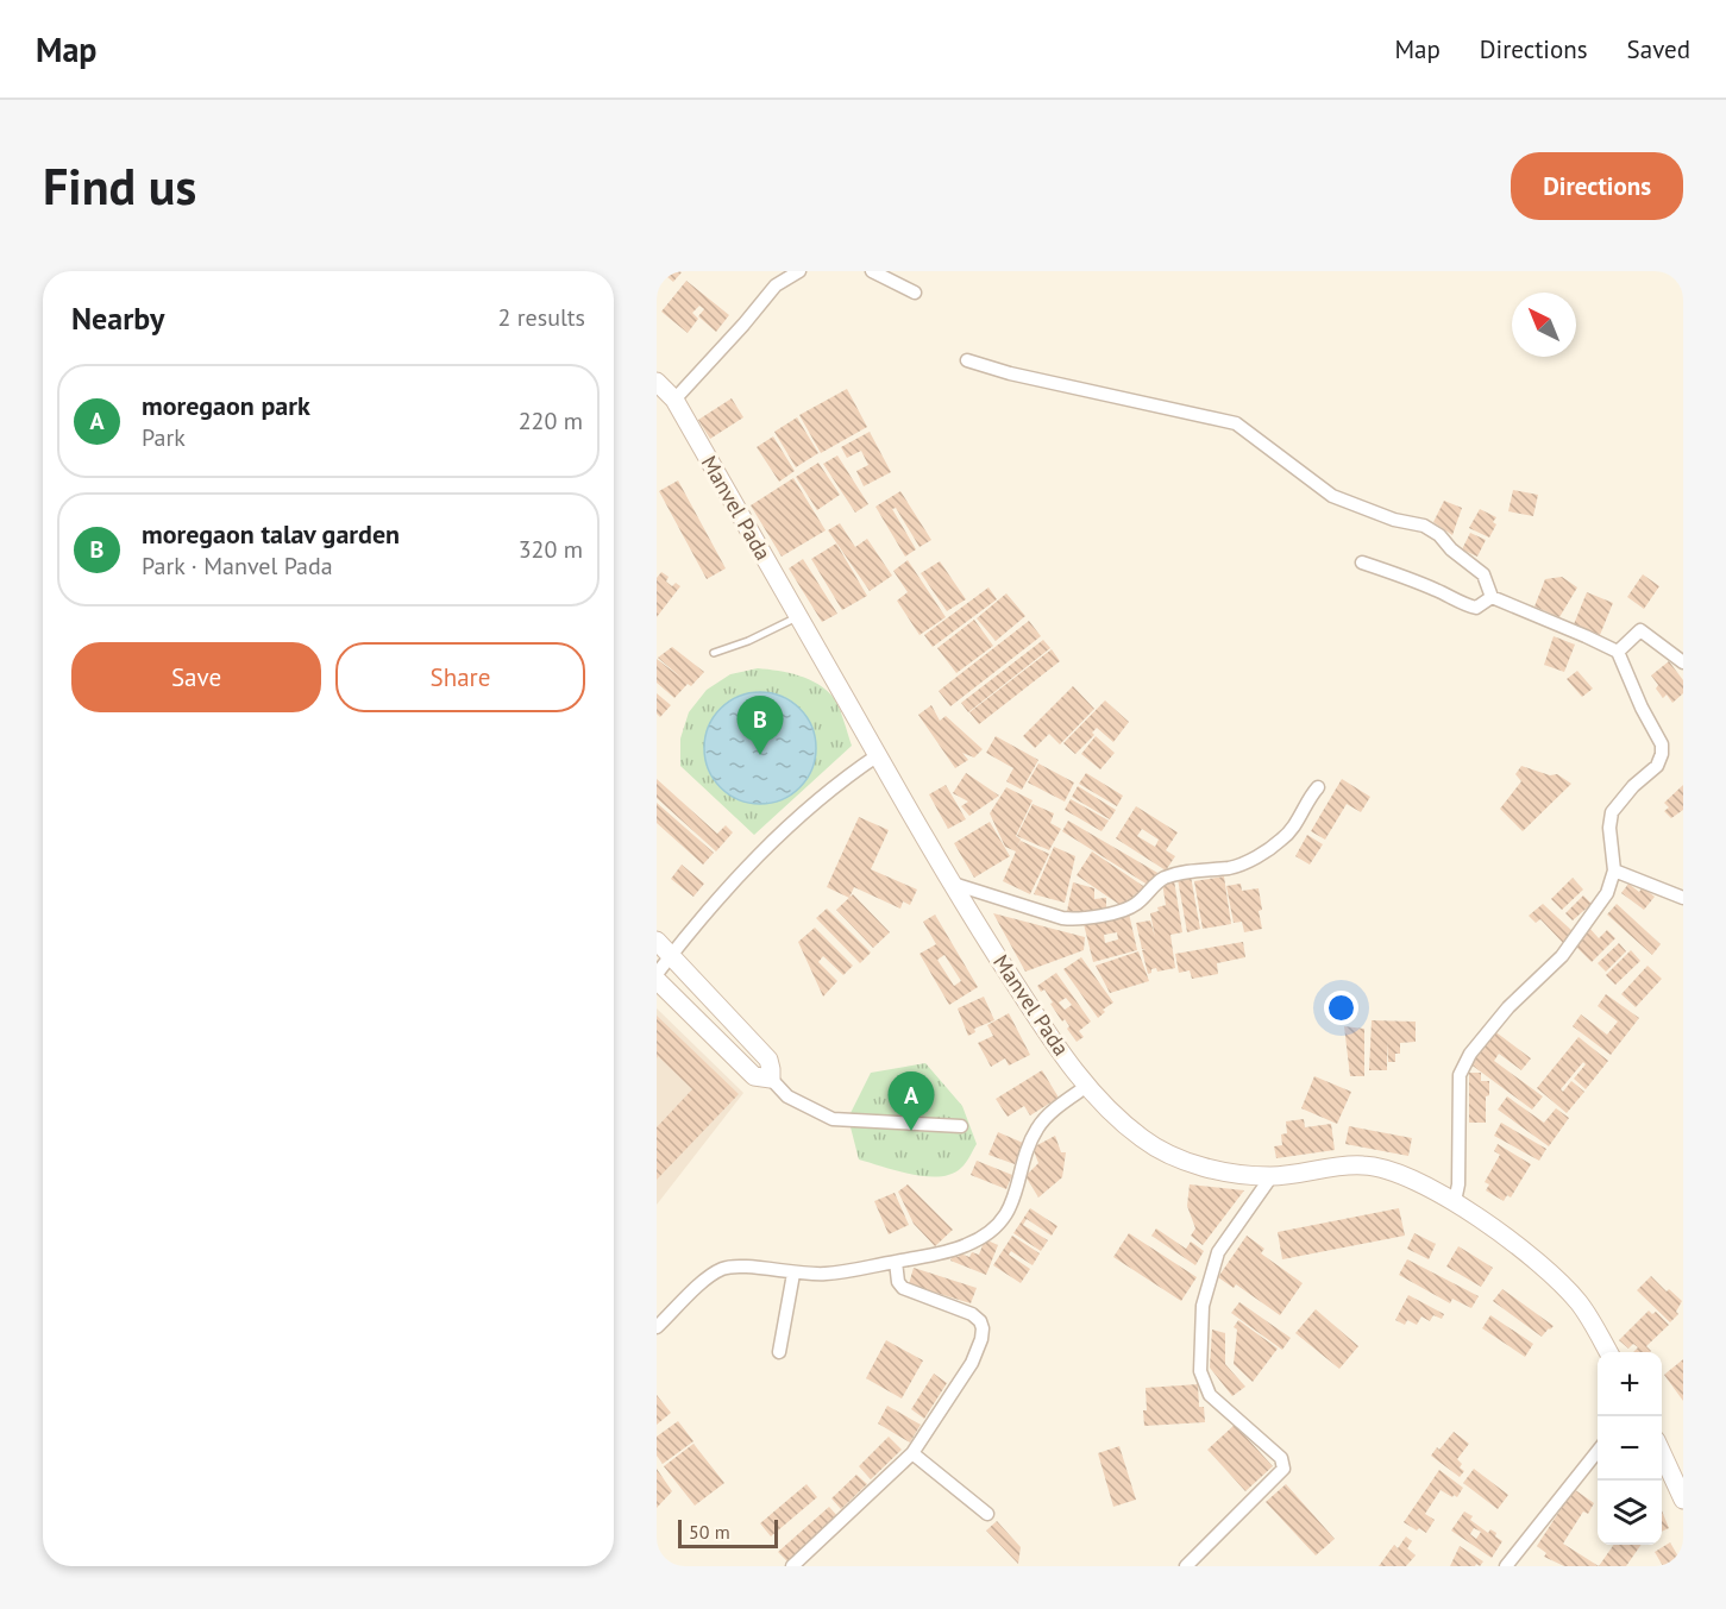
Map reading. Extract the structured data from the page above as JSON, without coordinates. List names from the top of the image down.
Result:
{
  "streets": {
    "main road": ["Manvel Pada"]
  },
  "scale_bar": "50 m",
  "north": "top left",
  "page": {
    "header": "Map",
    "nav": ["Map", "Directions", "Saved"],
    "buttons": [
      "Directions",
      ["Save", "Share"]
    ],
    "title": "Find us",
    "heading": ["Nearby", "2 results"],
    "list": [
      {
        "mark": "A",
        "name": "moregaon park",
        "note": "Park",
        "value": "220 m"
      },
      {
        "mark": "B",
        "name": "moregaon talav garden",
        "note": "Park · Manvel Pada",
        "value": "320 m"
      }
    ],
    "pins": ["B", "A"],
    "map_buttons": ["+", "−"],
    "scale": "50 m"
  }
}
